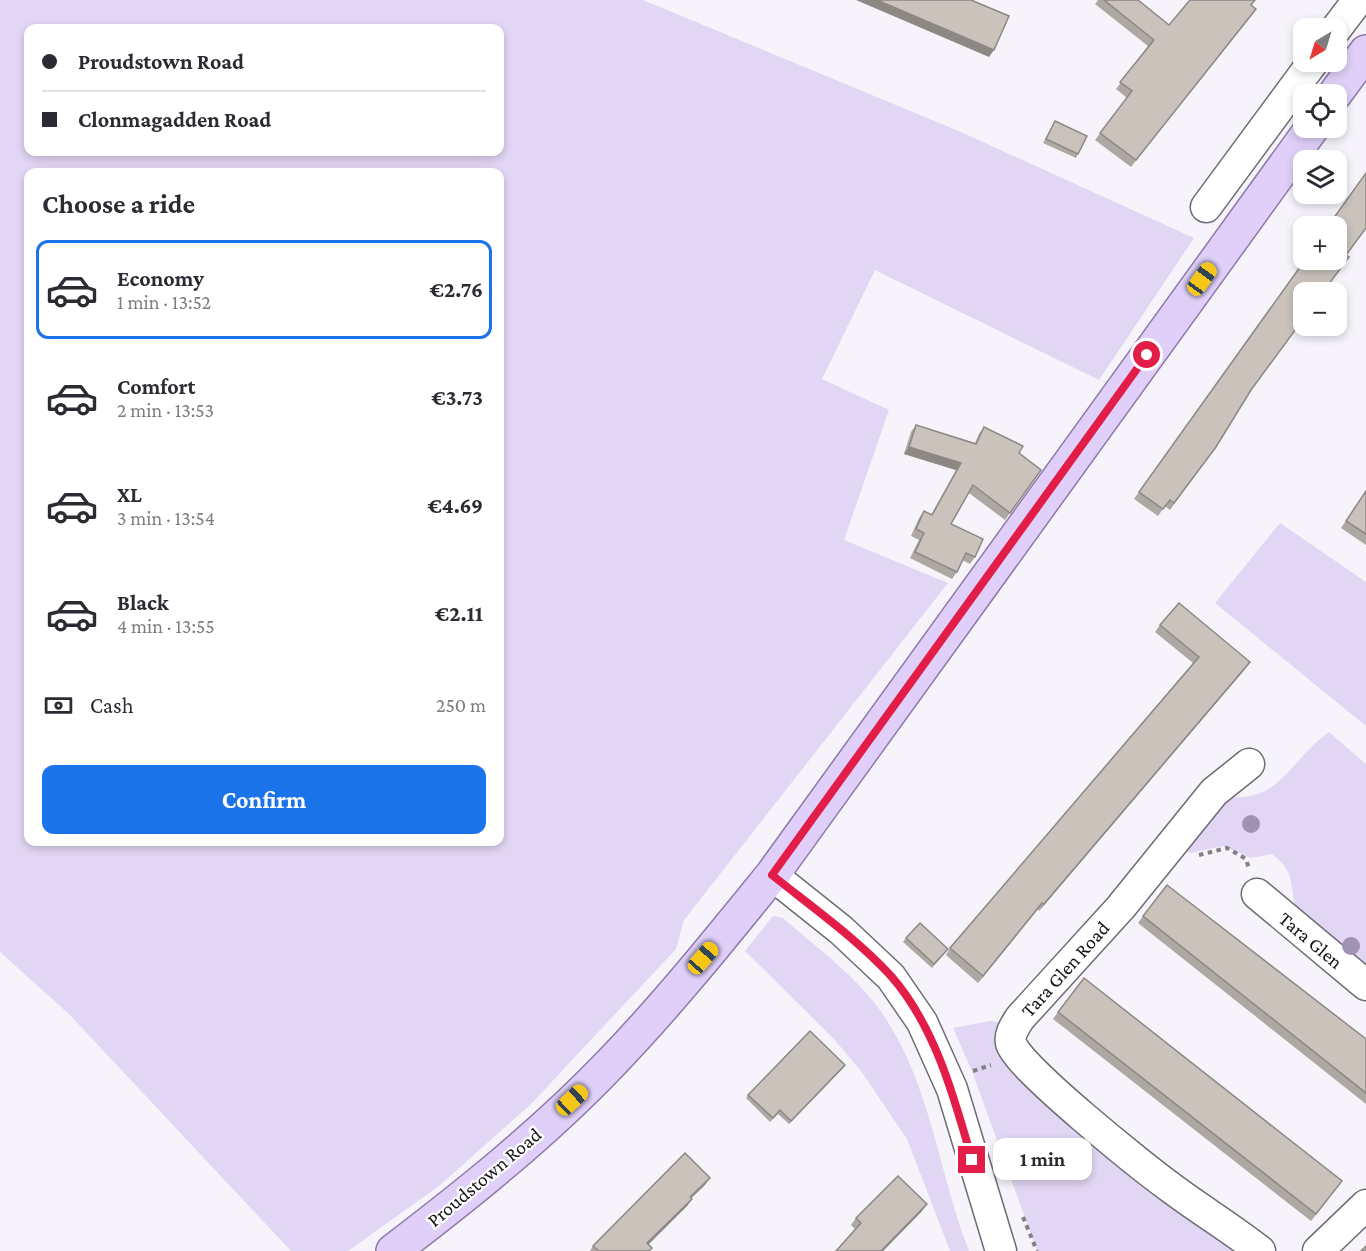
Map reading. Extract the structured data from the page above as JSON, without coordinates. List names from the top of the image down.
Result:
{
  "streets": {
    "main road": ["Proudstown Road"],
    "street": ["Tara Glen", "Tara Glen Road"]
  },
  "north": "bottom left",
  "page": {
    "map_buttons": ["+", "−"],
    "banner": ["Proudstown Road", "Clonmagadden Road"],
    "heading": "Choose a ride",
    "list": [
      {
        "name": "Economy",
        "note": "1 min · 13:52",
        "value": "€2.76"
      },
      {
        "name": "Comfort",
        "note": "2 min · 13:53",
        "value": "€3.73"
      },
      {
        "name": "XL",
        "note": "3 min · 13:54",
        "value": "€4.69"
      },
      {
        "name": "Black",
        "note": "4 min · 13:55",
        "value": "€2.11"
      }
    ],
    "pay": ["Cash", "250 m"],
    "buttons": "Confirm",
    "bubble": "1 min"
  }
}
